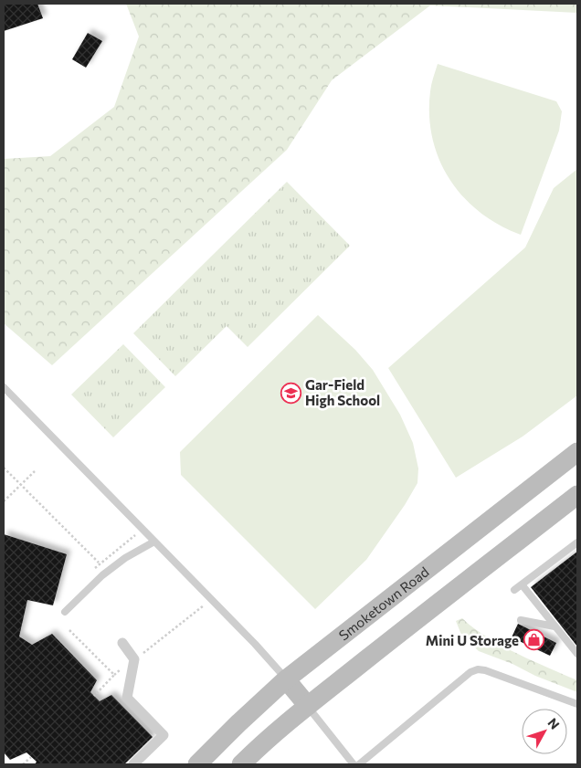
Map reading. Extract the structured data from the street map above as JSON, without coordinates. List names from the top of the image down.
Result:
{
  "streets": {
    "main road": ["Smoketown Road"]
  },
  "places": {
    "school or university": ["Gar-Field High School"],
    "shop": ["Mini U Storage"]
  },
  "north": "top right"
}
